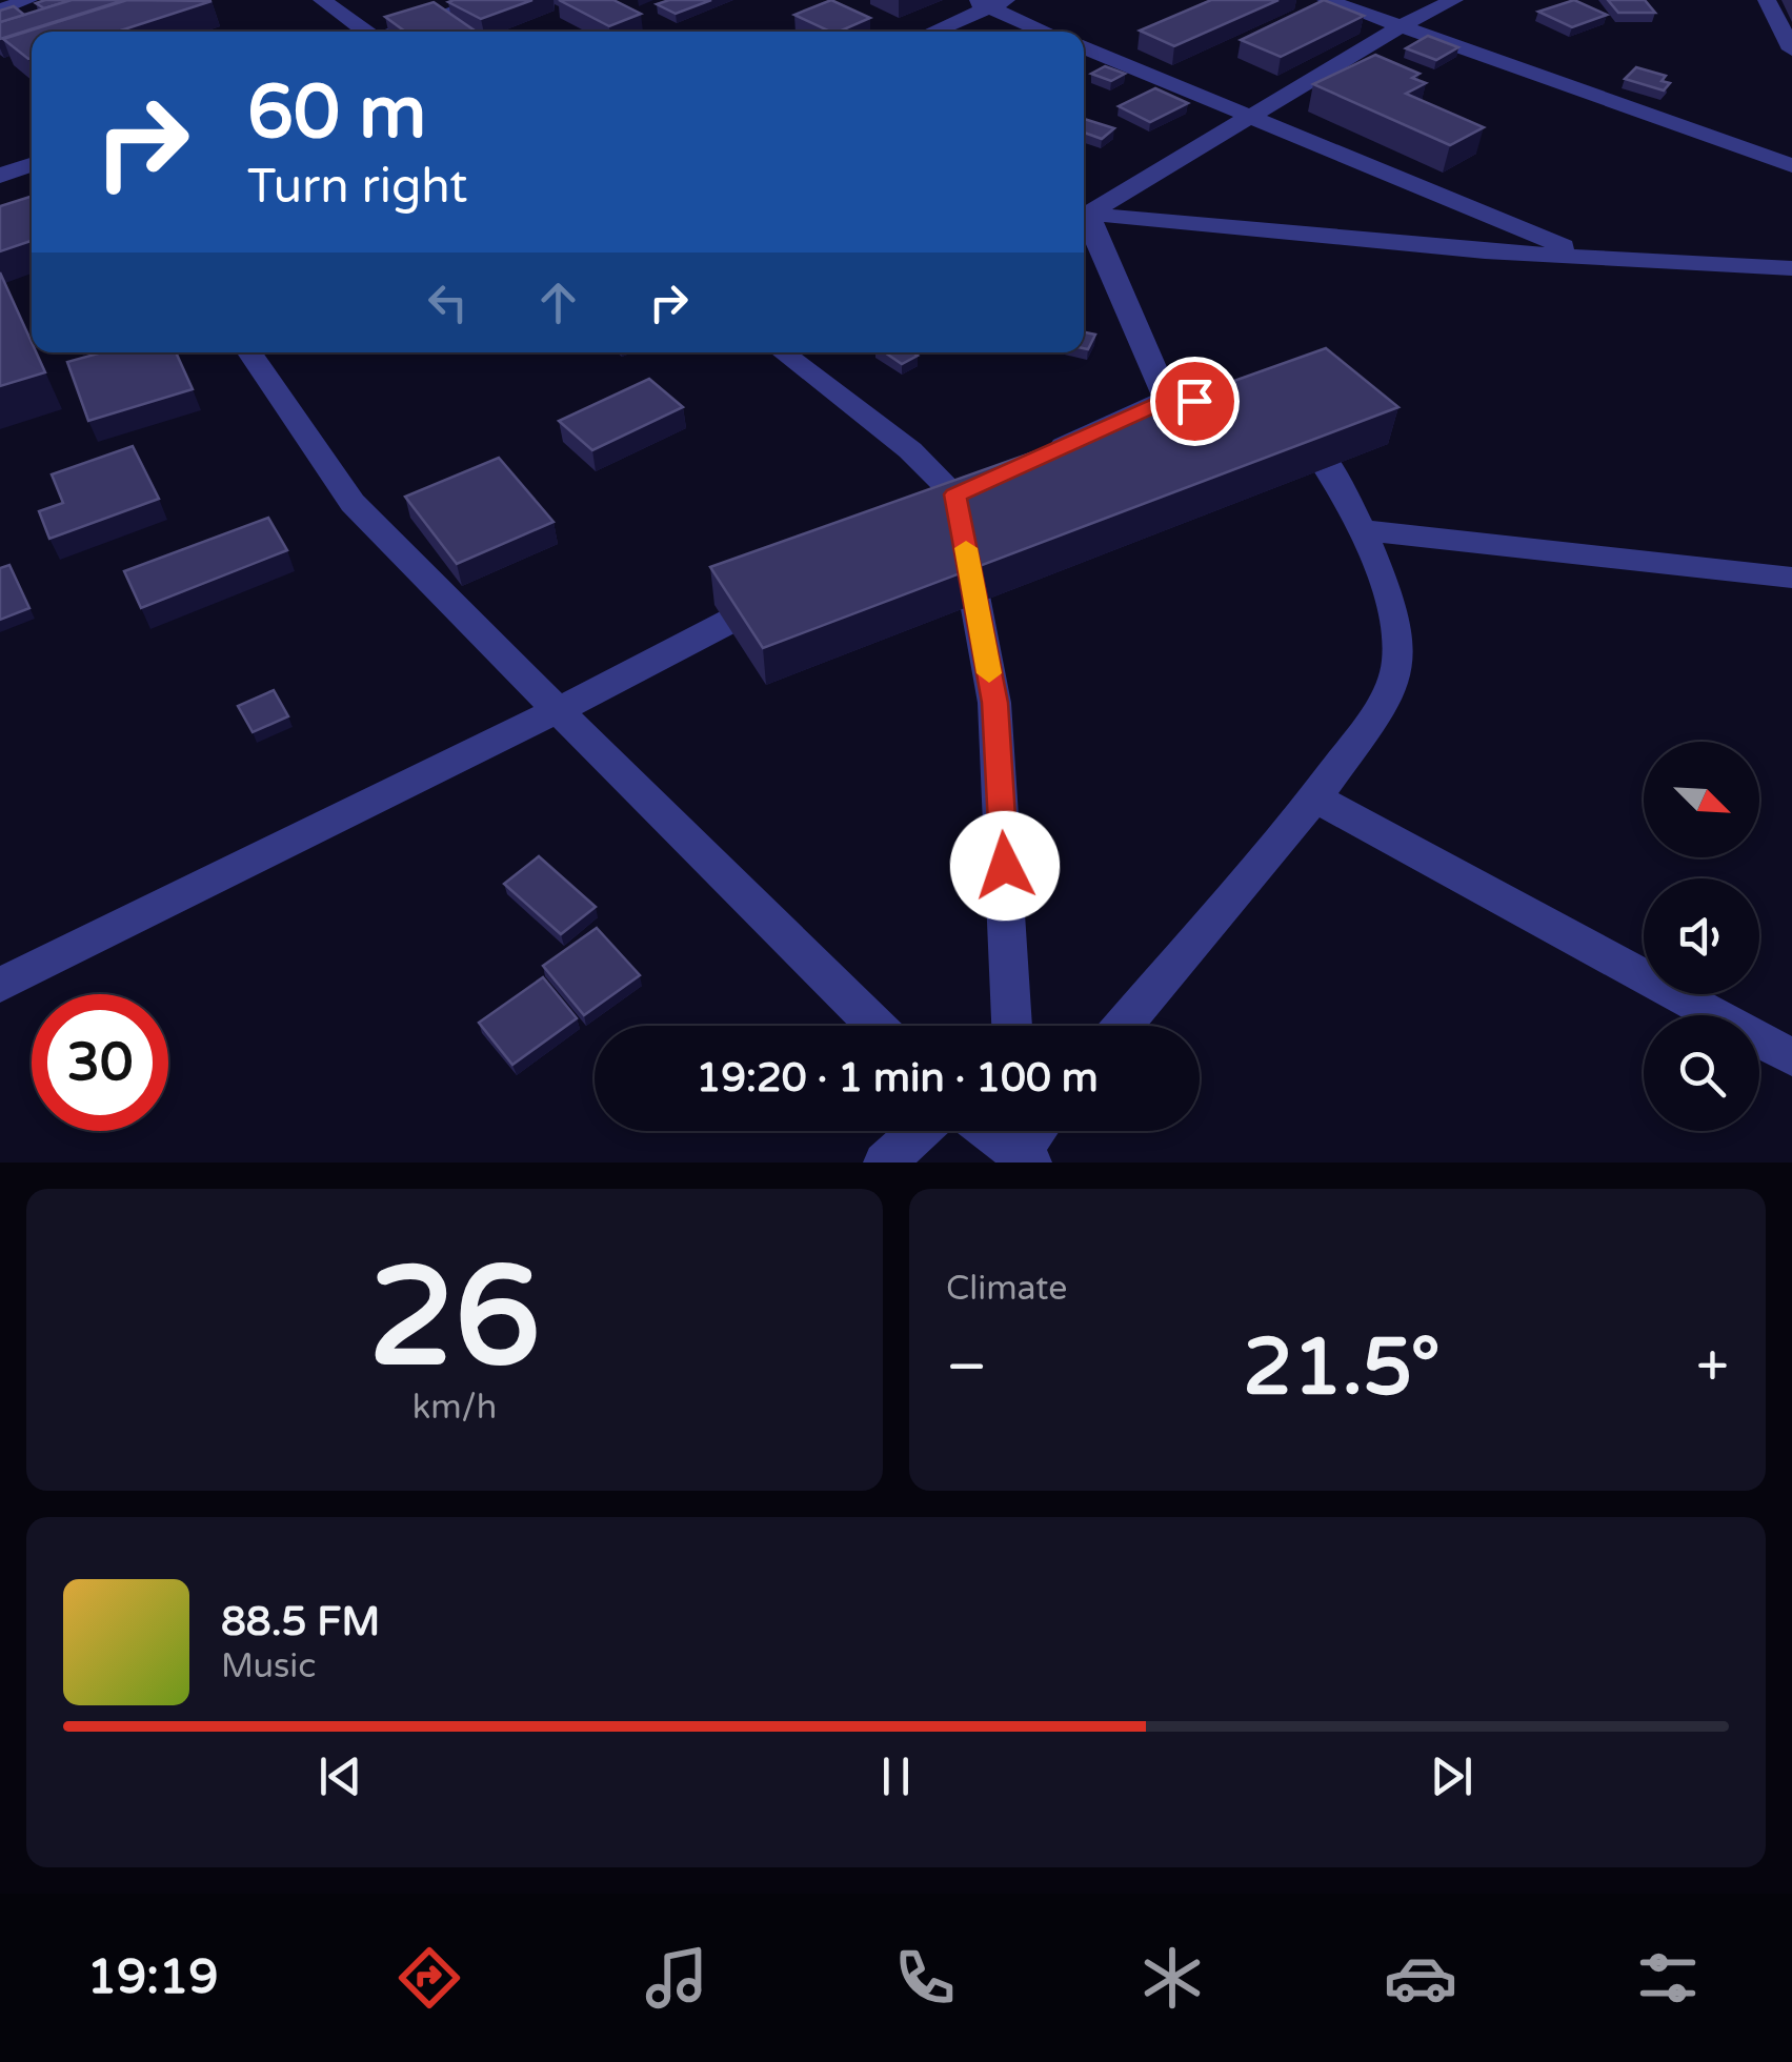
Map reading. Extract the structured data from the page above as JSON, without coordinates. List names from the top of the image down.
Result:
{
  "north": "bottom right",
  "page": {
    "turn": ["60 m", "Turn right"],
    "limit": "30",
    "trip": "19:20 · 1 min · 100 m",
    "tile": [
      ["26", "km/h"],
      "Climate"
    ],
    "heat": ["−", "21.5°", "+"],
    "song": ["88.5 FM", "Music"],
    "tabs": "19:19"
  }
}
